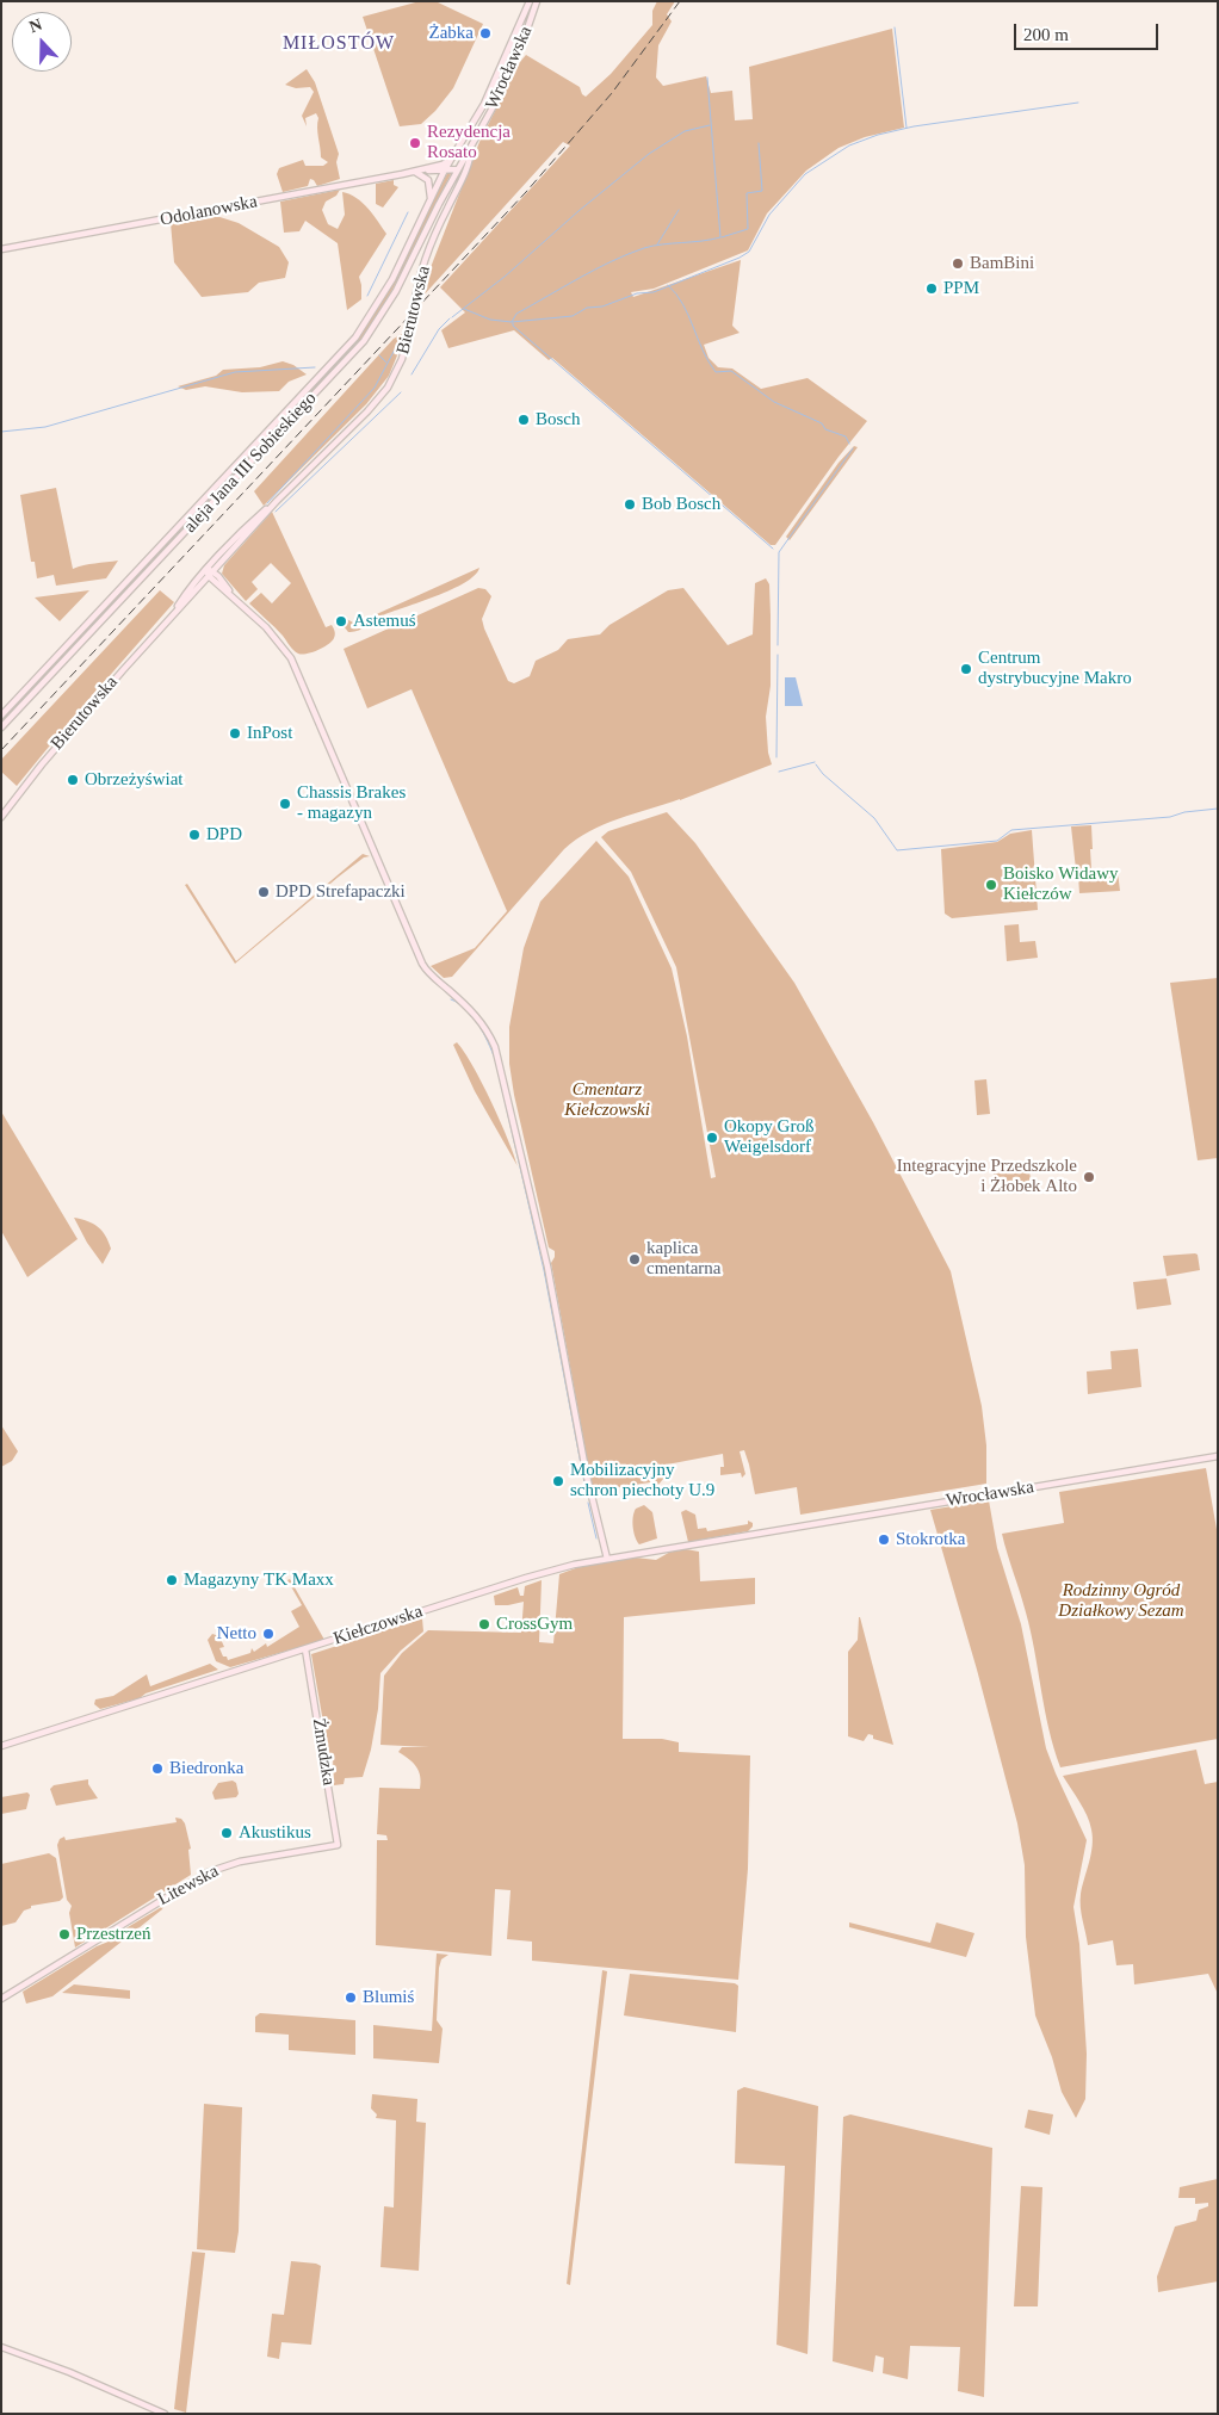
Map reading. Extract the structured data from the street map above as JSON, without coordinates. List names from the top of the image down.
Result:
{
  "streets": {
    "street": [
      "Wrocławska",
      "Odolanowska",
      "Bierutowska",
      "aleja Jana III Sobieskiego",
      "Kiełczowska",
      "Żmudzka",
      "Litewska"
    ]
  },
  "crossings": [
    ["Wrocławska", "Odolanowska"],
    ["Wrocławska", "Bierutowska"],
    ["Wrocławska", "aleja Jana III Sobieskiego"],
    ["Wrocławska", "Kiełczowska"],
    ["Odolanowska", "Bierutowska"],
    ["Odolanowska", "aleja Jana III Sobieskiego"],
    ["Bierutowska", "aleja Jana III Sobieskiego"],
    ["Kiełczowska", "Żmudzka"],
    ["Żmudzka", "Litewska"]
  ],
  "districts": ["MIŁOSTÓW"],
  "parks": ["Cmentarz Kiełczowski", "Rodzinny Ogród Działkowy Sezam"],
  "places": [
    "Żabka",
    "Rezydencja Rosato",
    "BamBini",
    "PPM",
    "Bosch",
    "Bob Bosch",
    "Astemuś",
    "Centrum dystrybucyjne Makro",
    "InPost",
    "Obrzeżyświat",
    "Chassis Brakes - magazyn",
    "DPD",
    "Boisko Widawy Kiełczów",
    "DPD Strefapaczki",
    "Okopy Groß Weigelsdorf",
    "Integracyjne Przedszkole i Żłobek Alto",
    "kaplica cmentarna",
    "Mobilizacyjny schron piechoty U.9",
    "Stokrotka",
    "Magazyny TK Maxx",
    "CrossGym",
    "Netto",
    "Biedronka",
    "Akustikus",
    "Przestrzeń",
    "Blumiś"
  ],
  "scale_bar": "200 m",
  "north": "top"
}
